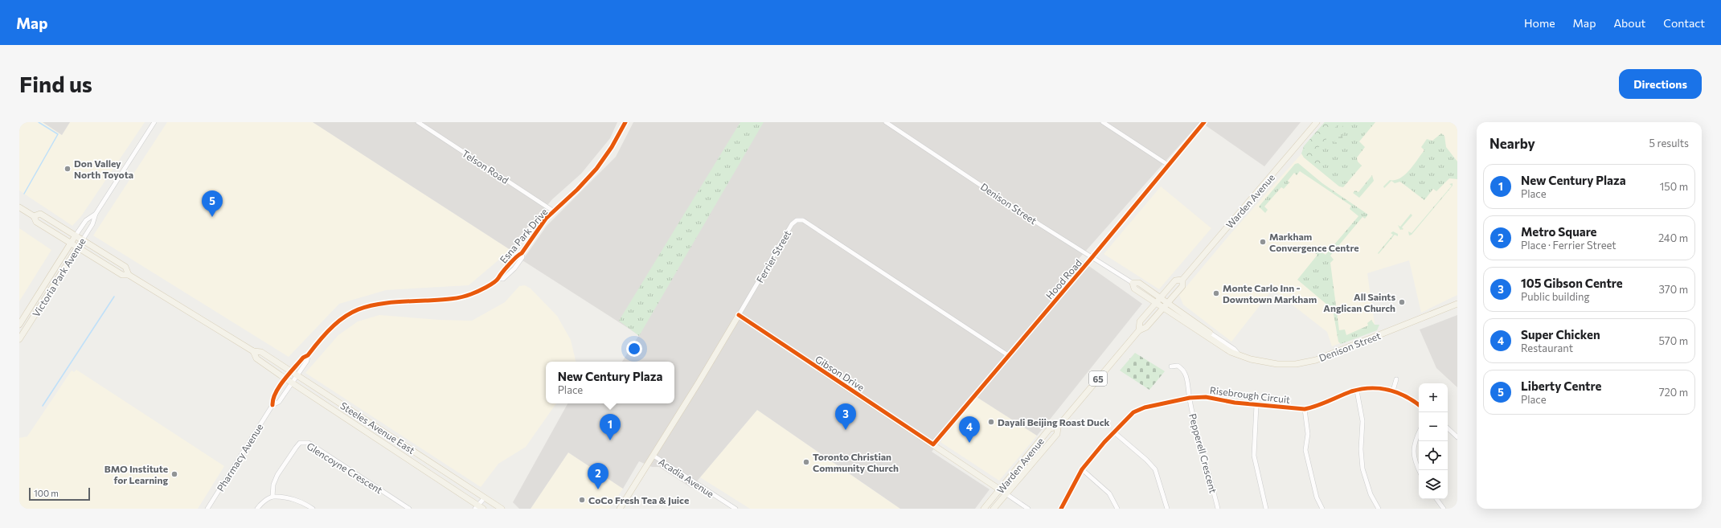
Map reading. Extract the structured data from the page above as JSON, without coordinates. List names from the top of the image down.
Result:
{
  "streets": {
    "main road": [
      "Warden Avenue",
      "Denison Street",
      "Ferrier Street",
      "Victoria Park Avenue",
      "Gibson Drive",
      "65",
      "Steeles Avenue East"
    ],
    "street": [
      "Telson Road",
      "Esna Park Drive",
      "Hood Road",
      "Risebrough Circuit",
      "Pepperell Crescent",
      "Pharmacy Avenue",
      "Glencoyne Crescent",
      "Acadia Avenue"
    ]
  },
  "crossings": [
    ["Telson Road", "Esna Park Drive"],
    ["Warden Avenue", "Denison Street"],
    ["Warden Avenue", "Gibson Drive"],
    ["Denison Street", "Hood Road"],
    ["Esna Park Drive", "Steeles Avenue East"],
    ["Esna Park Drive", "Pharmacy Avenue"],
    ["Ferrier Street", "Hood Road"],
    ["Ferrier Street", "Gibson Drive"],
    ["Ferrier Street", "Acadia Avenue"],
    ["Victoria Park Avenue", "Steeles Avenue East"],
    ["Hood Road", "Gibson Drive"],
    ["Risebrough Circuit", "Pepperell Crescent"],
    ["Steeles Avenue East", "Pharmacy Avenue"]
  ],
  "places": [
    "Don Valley North Toyota",
    "Markham Convergence Centre",
    "Monte Carlo Inn - Downtown Markham",
    "All Saints Anglican Church",
    "Dayali Beijing Roast Duck",
    "Toronto Christian Community Church",
    "BMO Institute for Learning",
    "CoCo Fresh Tea & Juice"
  ],
  "scale_bar": "100 m",
  "page": {
    "header": "Map",
    "nav": [
      "Home",
      "Map",
      "About",
      "Contact"
    ],
    "buttons": "Directions",
    "title": "Find us",
    "heading": ["Nearby", "5 results"],
    "list": [
      {
        "mark": "1",
        "name": "New Century Plaza",
        "note": "Place",
        "value": "150 m"
      },
      {
        "mark": "2",
        "name": "Metro Square",
        "note": "Place · Ferrier Street",
        "value": "240 m"
      },
      {
        "mark": "3",
        "name": "105 Gibson Centre",
        "note": "Public building",
        "value": "370 m"
      },
      {
        "mark": "4",
        "name": "Super Chicken",
        "note": "Restaurant",
        "value": "570 m"
      },
      {
        "mark": "5",
        "name": "Liberty Centre",
        "note": "Place",
        "value": "720 m"
      }
    ],
    "pins": [
      "5",
      "3",
      "1",
      "4",
      "2"
    ],
    "popup": ["New Century Plaza", "Place"],
    "map_buttons": ["+", "−"],
    "scale": "100 m"
  }
}
